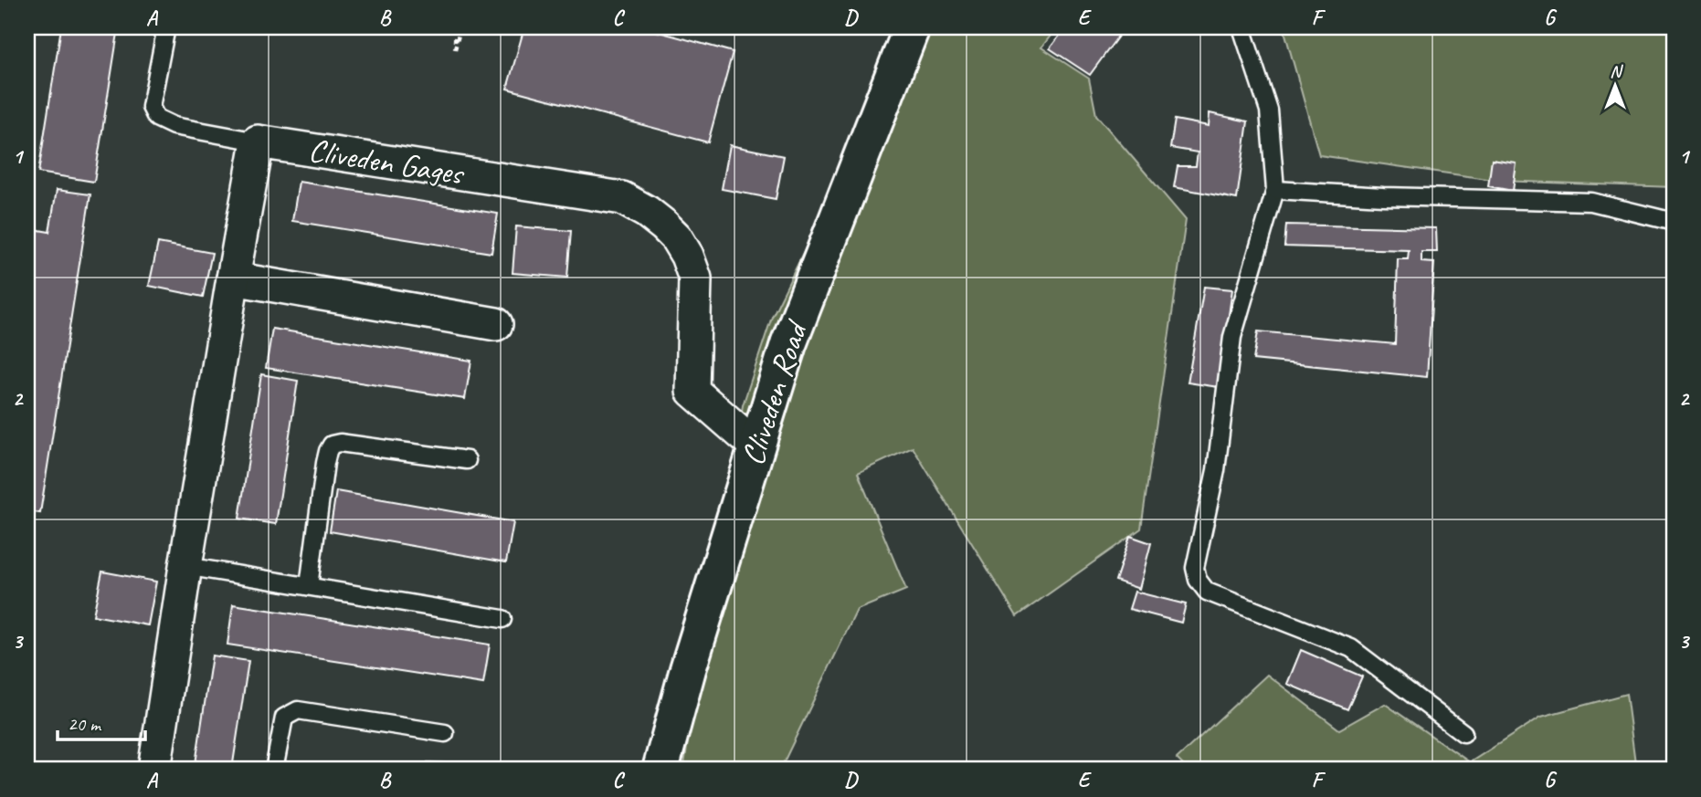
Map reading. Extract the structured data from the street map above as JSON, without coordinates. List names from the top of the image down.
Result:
{
  "streets": {
    "street": ["Cliveden Gages", "Cliveden Road"]
  },
  "crossings": [
    ["Cliveden Gages", "Cliveden Road"]
  ],
  "scale_bar": "20 m",
  "north": "top",
  "grid": {
    "columns": [
      "A",
      "B",
      "C",
      "D",
      "E",
      "F",
      "G"
    ],
    "rows": ["1", "2", "3"]
  }
}
